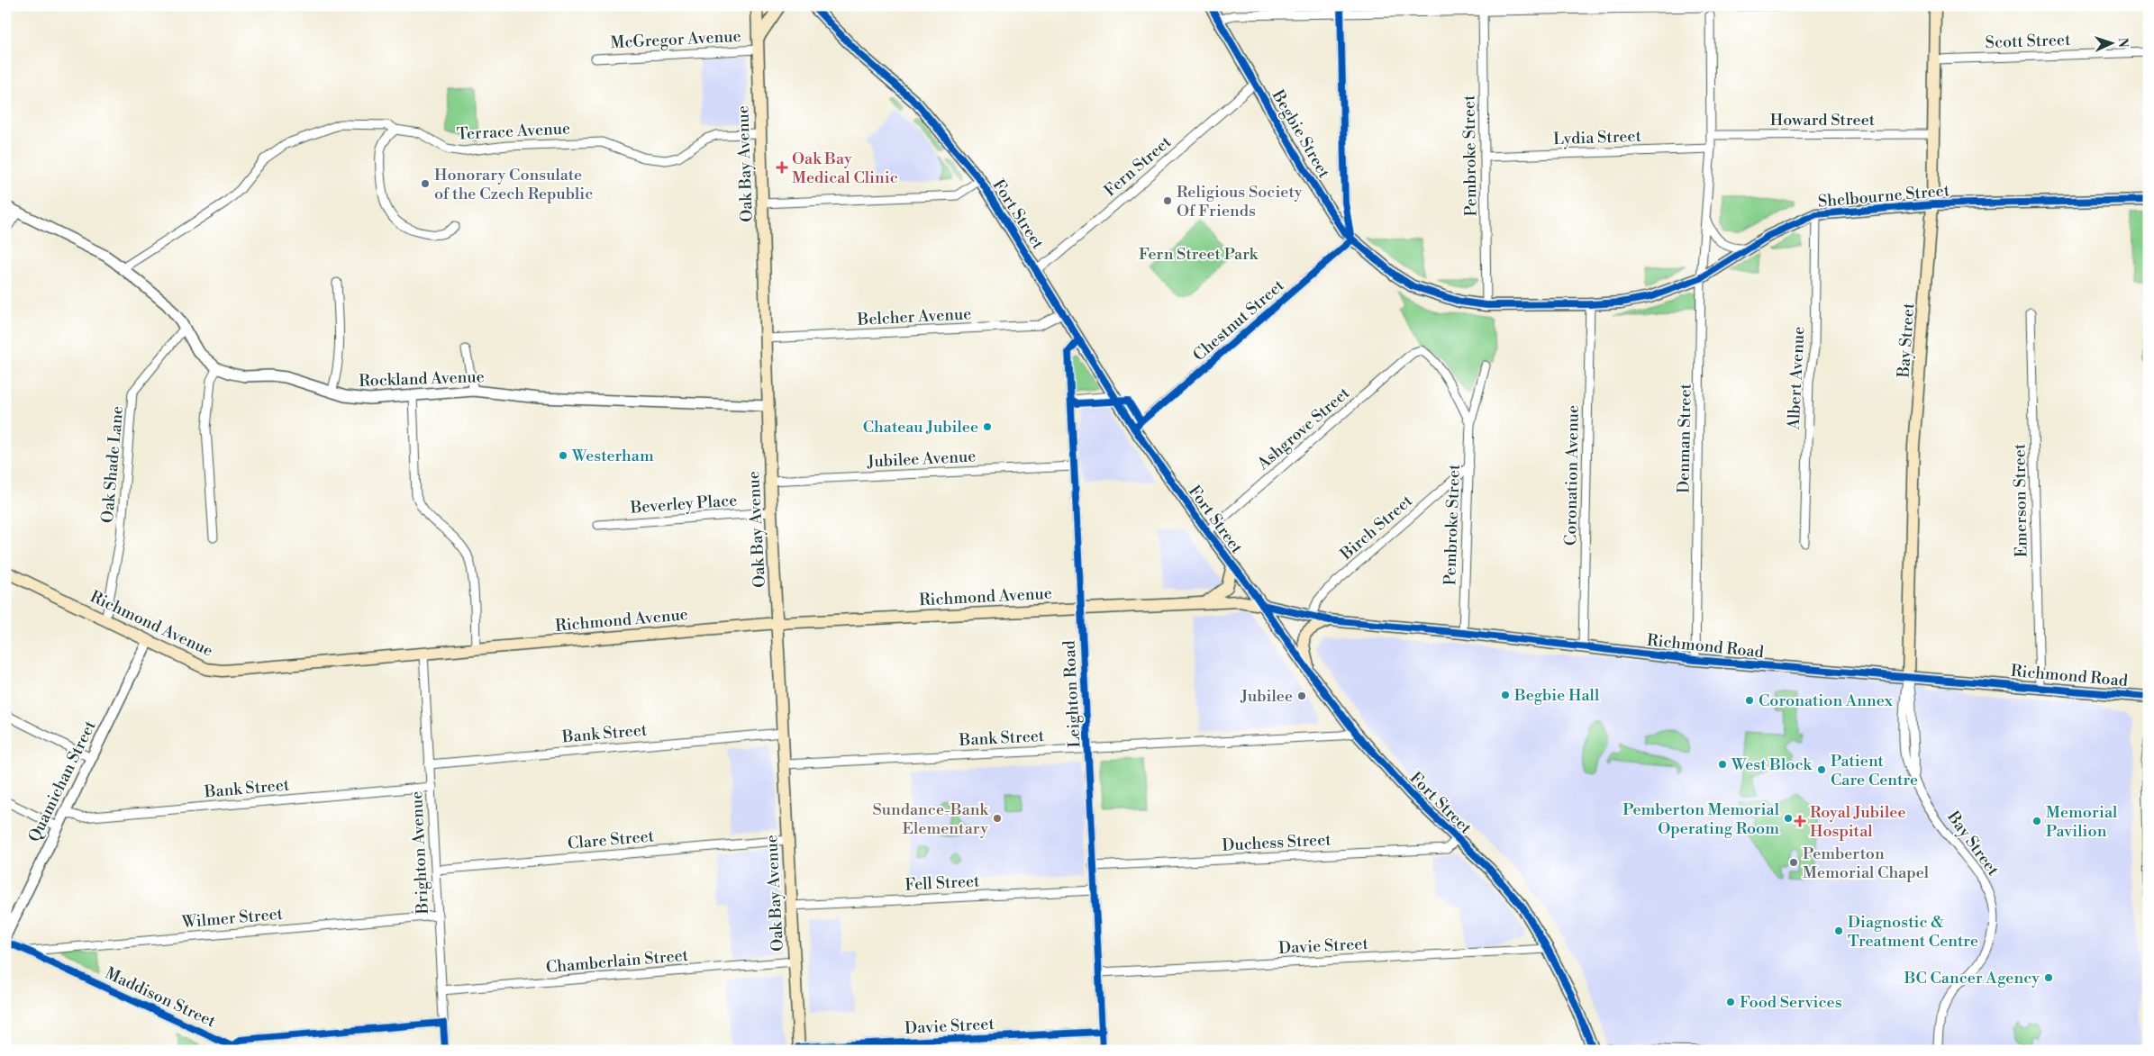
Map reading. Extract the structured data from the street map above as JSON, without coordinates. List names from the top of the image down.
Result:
{
  "streets": {
    "main road": [
      "Begbie Street",
      "Oak Bay Avenue",
      "Shelbourne Street",
      "Fort Street",
      "Bay Street",
      "Richmond Avenue",
      "Richmond Road"
    ],
    "street": [
      "McGregor Avenue",
      "Scott Street",
      "Howard Street",
      "Terrace Avenue",
      "Lydia Street",
      "Pembroke Street",
      "Fern Street",
      "Belcher Avenue",
      "Chestnut Street",
      "Albert Avenue",
      "Rockland Avenue",
      "Ashgrove Street",
      "Denman Street",
      "Jubilee Avenue",
      "Oak Shade Lane",
      "Coronation Avenue",
      "Emerson Street",
      "Beverley Place",
      "Birch Street",
      "Leighton Road",
      "Bank Street",
      "Quamichan Street",
      "Clare Street",
      "Duchess Street",
      "Brighton Avenue",
      "Fell Street",
      "Wilmer Street",
      "Davie Street",
      "Chamberlain Street",
      "Maddison Street"
    ]
  },
  "crossings": [
    ["McGregor Avenue", "Oak Bay Avenue"],
    ["Scott Street", "Bay Street"],
    ["Howard Street", "Bay Street"],
    ["Howard Street", "Denman Street"],
    ["Terrace Avenue", "Oak Bay Avenue"],
    ["Terrace Avenue", "Rockland Avenue"],
    ["Begbie Street", "Fern Street"],
    ["Begbie Street", "Shelbourne Street"],
    ["Begbie Street", "Chestnut Street"],
    ["Lydia Street", "Pembroke Street"],
    ["Lydia Street", "Denman Street"],
    ["Pembroke Street", "Shelbourne Street"],
    ["Pembroke Street", "Ashgrove Street"],
    ["Pembroke Street", "Birch Street"],
    ["Pembroke Street", "Richmond Road"],
    ["Oak Bay Avenue", "Belcher Avenue"],
    ["Oak Bay Avenue", "Rockland Avenue"],
    ["Oak Bay Avenue", "Jubilee Avenue"],
    ["Oak Bay Avenue", "Beverley Place"],
    ["Oak Bay Avenue", "Richmond Avenue"],
    ["Oak Bay Avenue", "Bank Street"],
    ["Oak Bay Avenue", "Clare Street"],
    ["Oak Bay Avenue", "Fell Street"],
    ["Oak Bay Avenue", "Davie Street"],
    ["Oak Bay Avenue", "Chamberlain Street"],
    ["Fern Street", "Fort Street"],
    ["Shelbourne Street", "Bay Street"],
    ["Shelbourne Street", "Albert Avenue"],
    ["Shelbourne Street", "Denman Street"],
    ["Shelbourne Street", "Coronation Avenue"],
    ["Fort Street", "Belcher Avenue"],
    ["Fort Street", "Ashgrove Street"],
    ["Fort Street", "Richmond Avenue"],
    ["Fort Street", "Richmond Road"],
    ["Fort Street", "Leighton Road"],
    ["Fort Street", "Bank Street"],
    ["Fort Street", "Duchess Street"],
    ["Fort Street", "Davie Street"],
    ["Bay Street", "Richmond Road"],
    ["Rockland Avenue", "Oak Shade Lane"],
    ["Denman Street", "Richmond Road"],
    ["Jubilee Avenue", "Leighton Road"],
    ["Oak Shade Lane", "Richmond Avenue"],
    ["Coronation Avenue", "Richmond Road"],
    ["Emerson Street", "Richmond Road"],
    ["Birch Street", "Richmond Road"],
    ["Richmond Avenue", "Richmond Road"],
    ["Richmond Avenue", "Leighton Road"],
    ["Richmond Avenue", "Quamichan Street"],
    ["Richmond Avenue", "Brighton Avenue"],
    ["Leighton Road", "Bank Street"],
    ["Leighton Road", "Duchess Street"],
    ["Leighton Road", "Fell Street"],
    ["Leighton Road", "Davie Street"],
    ["Bank Street", "Quamichan Street"],
    ["Bank Street", "Brighton Avenue"],
    ["Clare Street", "Brighton Avenue"],
    ["Brighton Avenue", "Wilmer Street"],
    ["Brighton Avenue", "Chamberlain Street"],
    ["Brighton Avenue", "Maddison Street"],
    ["Wilmer Street", "Maddison Street"]
  ],
  "parks": ["Fern Street Park"],
  "places": {
    "health": ["Oak Bay Medical Clinic", "Royal Jubilee Hospital"],
    "other": [
      "Honorary Consulate of the Czech Republic",
      "Religious Society Of Friends",
      "Chateau Jubilee",
      "Westerham",
      "Begbie Hall",
      "Jubilee",
      "Coronation Annex",
      "West Block",
      "Patient Care Centre",
      "Sundance-Bank Elementary",
      "Pemberton Memorial Operating Room",
      "Memorial Pavilion",
      "Pemberton Memorial Chapel",
      "Diagnostic & Treatment Centre",
      "BC Cancer Agency",
      "Food Services"
    ]
  },
  "north": "right"
}
